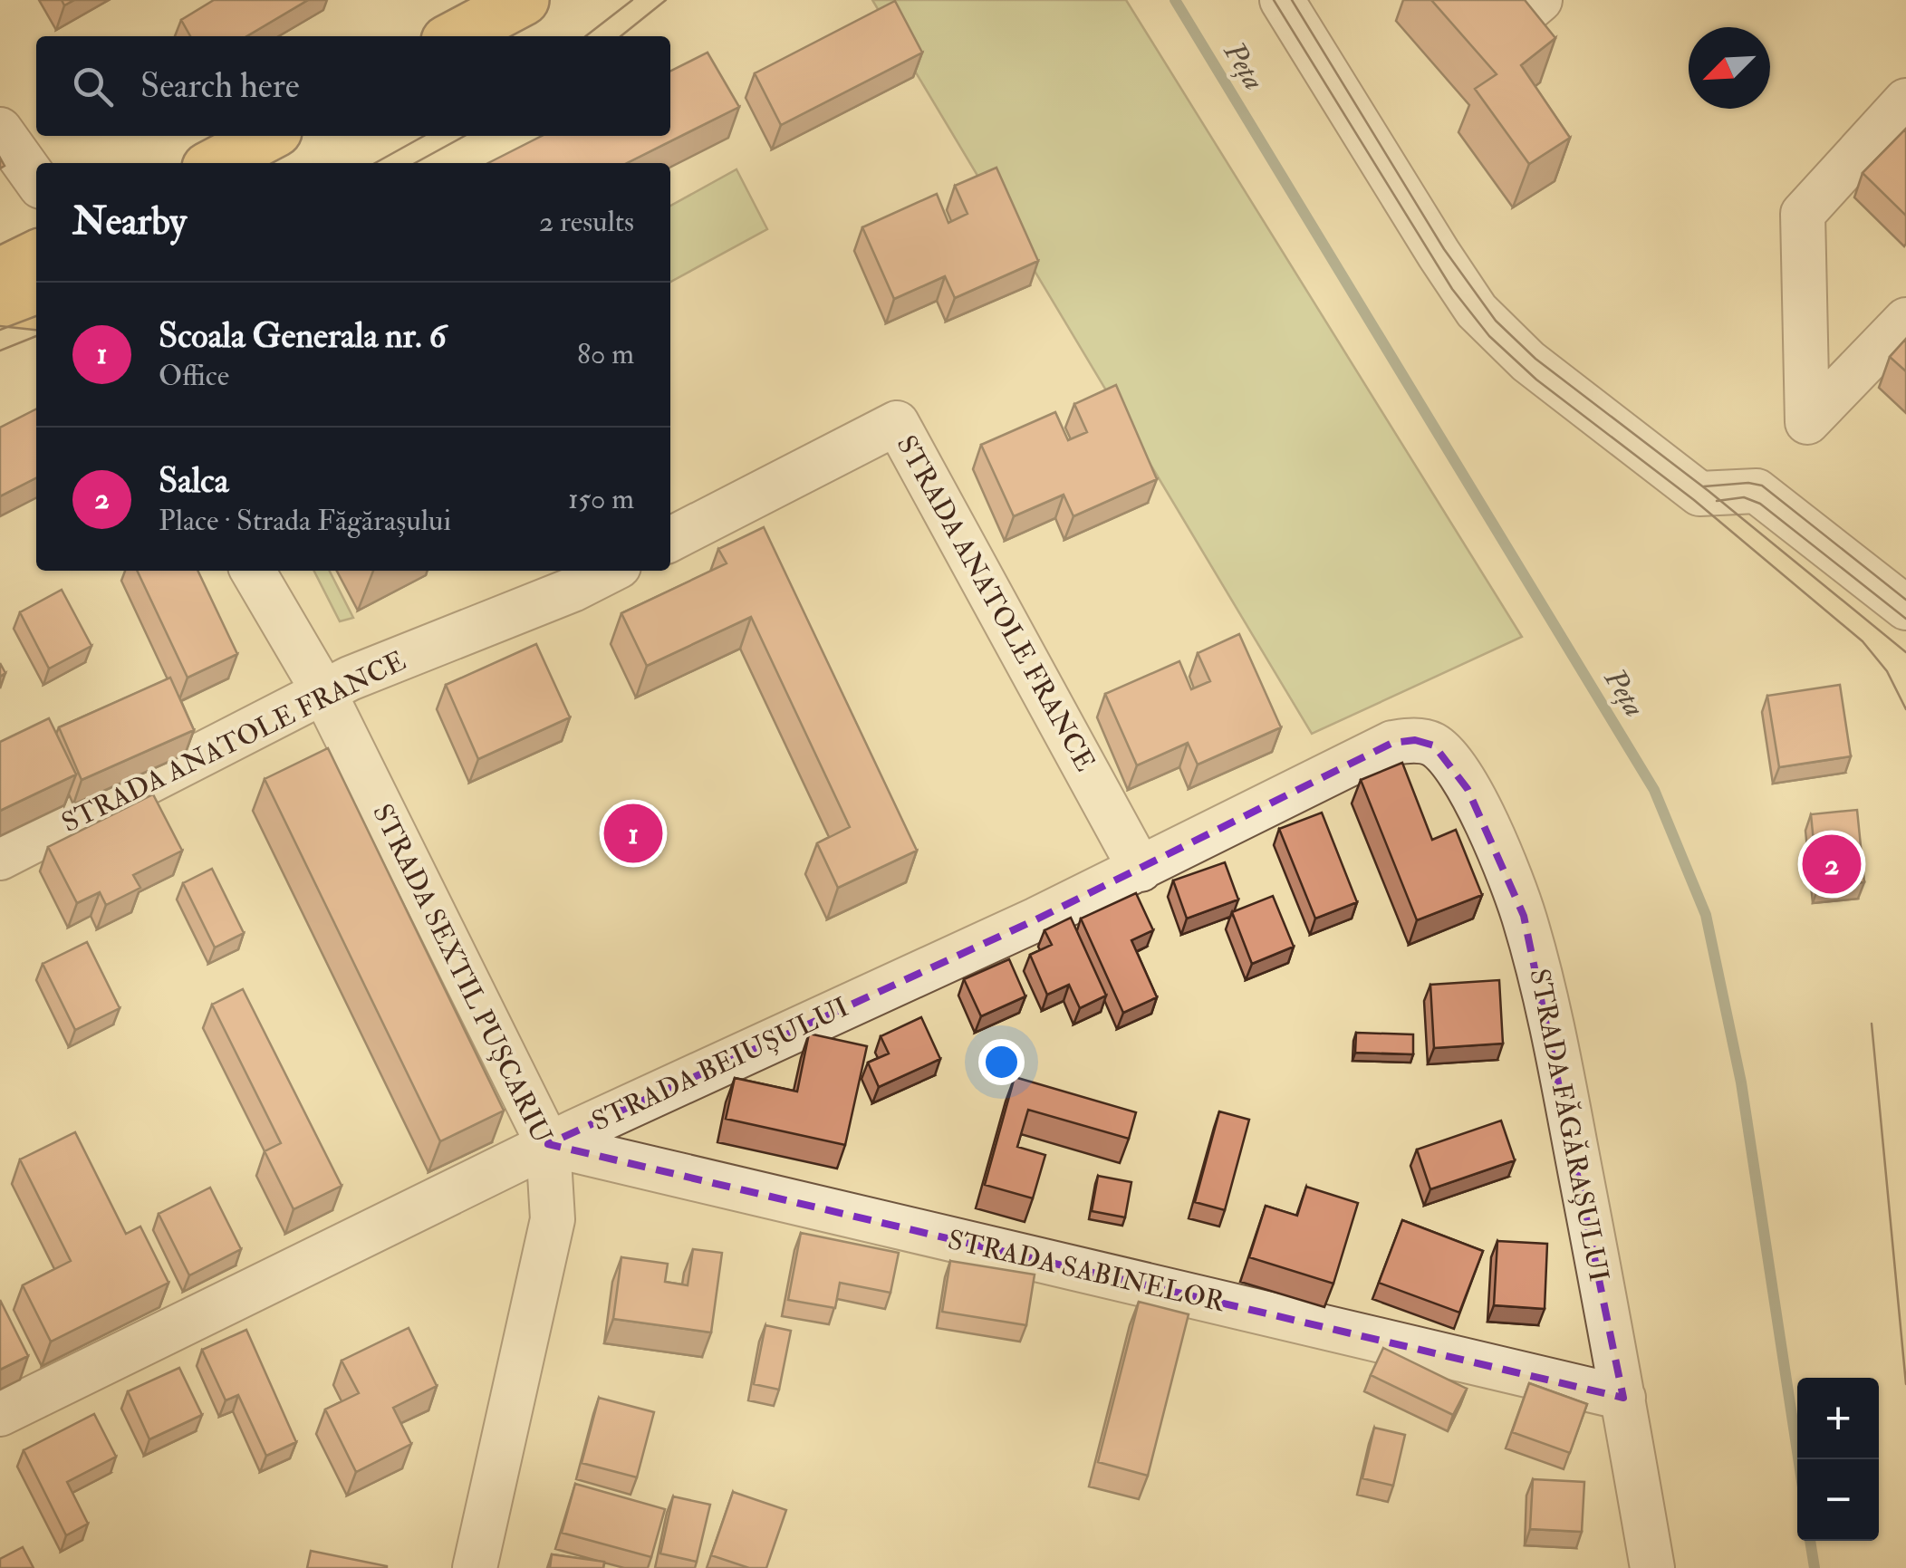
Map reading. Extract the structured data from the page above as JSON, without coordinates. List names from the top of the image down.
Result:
{
  "streets": {
    "street": [
      "STRADA ANATOLE FRANCE",
      "STRADA SEXTIL PUȘCARIU",
      "STRADA BEIUȘULUI",
      "STRADA FĂGĂRAȘULUI",
      "STRADA SABINELOR"
    ]
  },
  "crossings": [
    ["STRADA ANATOLE FRANCE", "STRADA SEXTIL PUȘCARIU"],
    ["STRADA ANATOLE FRANCE", "STRADA BEIUȘULUI"],
    ["STRADA SEXTIL PUȘCARIU", "STRADA BEIUȘULUI"],
    ["STRADA SEXTIL PUȘCARIU", "STRADA SABINELOR"],
    ["STRADA BEIUȘULUI", "STRADA FĂGĂRAȘULUI"],
    ["STRADA BEIUȘULUI", "STRADA SABINELOR"],
    ["STRADA FĂGĂRAȘULUI", "STRADA SABINELOR"]
  ],
  "water": ["Peța"],
  "north": "bottom left",
  "page": {
    "search": "Search here",
    "heading": ["Nearby", "2 results"],
    "list": [
      {
        "mark": "1",
        "name": "Scoala Generala nr. 6",
        "note": "Office",
        "value": "80 m"
      },
      {
        "mark": "2",
        "name": "Salca",
        "note": "Place · Strada Făgărașului",
        "value": "150 m"
      }
    ],
    "pins": ["1", "2"],
    "map_buttons": ["+", "−"]
  }
}
